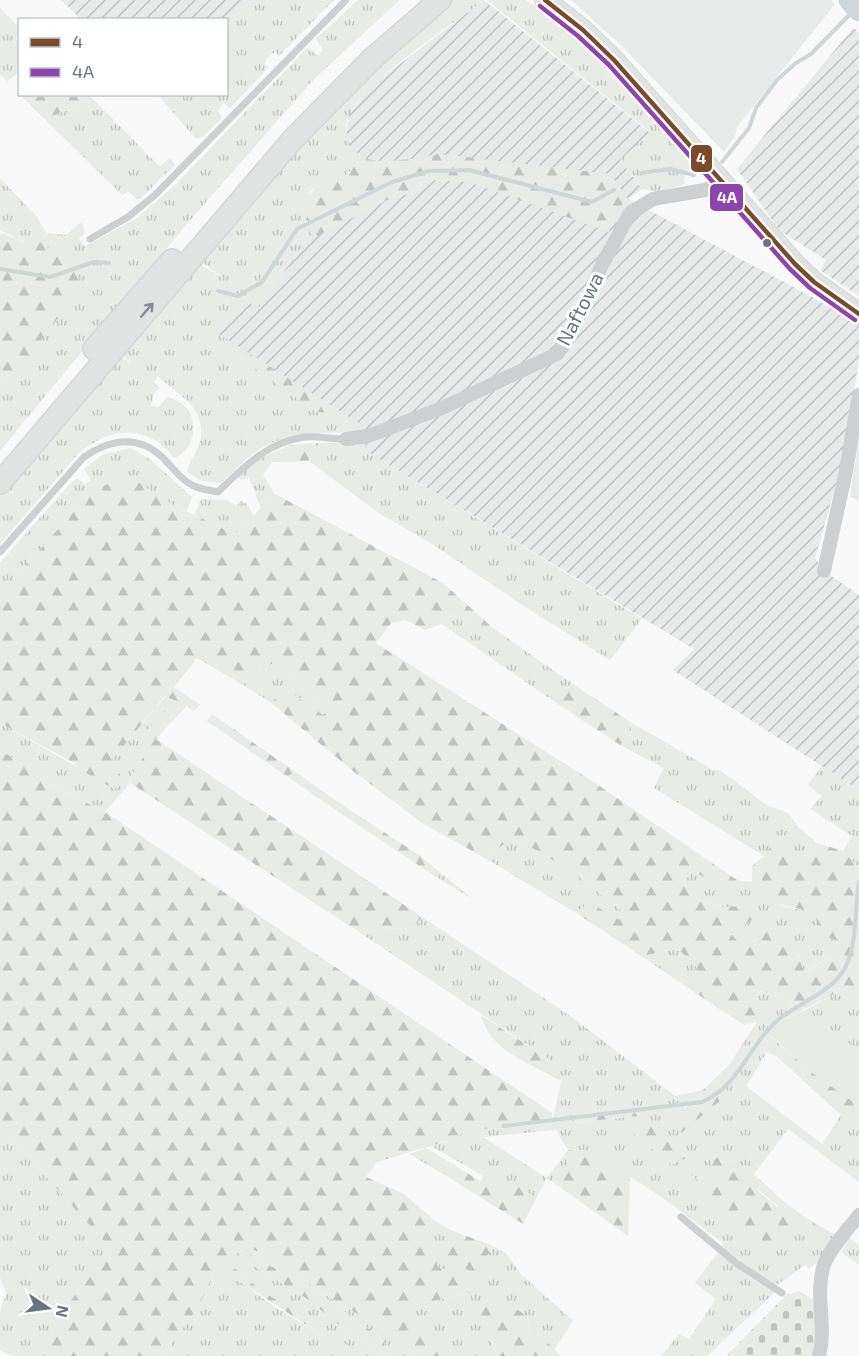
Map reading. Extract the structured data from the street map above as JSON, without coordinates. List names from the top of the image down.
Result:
{
  "streets": {
    "street": ["Naftowa"]
  },
  "lines": ["transit line 4", "transit line 4A"],
  "legend": ["4", "4A"],
  "north": "right"
}
